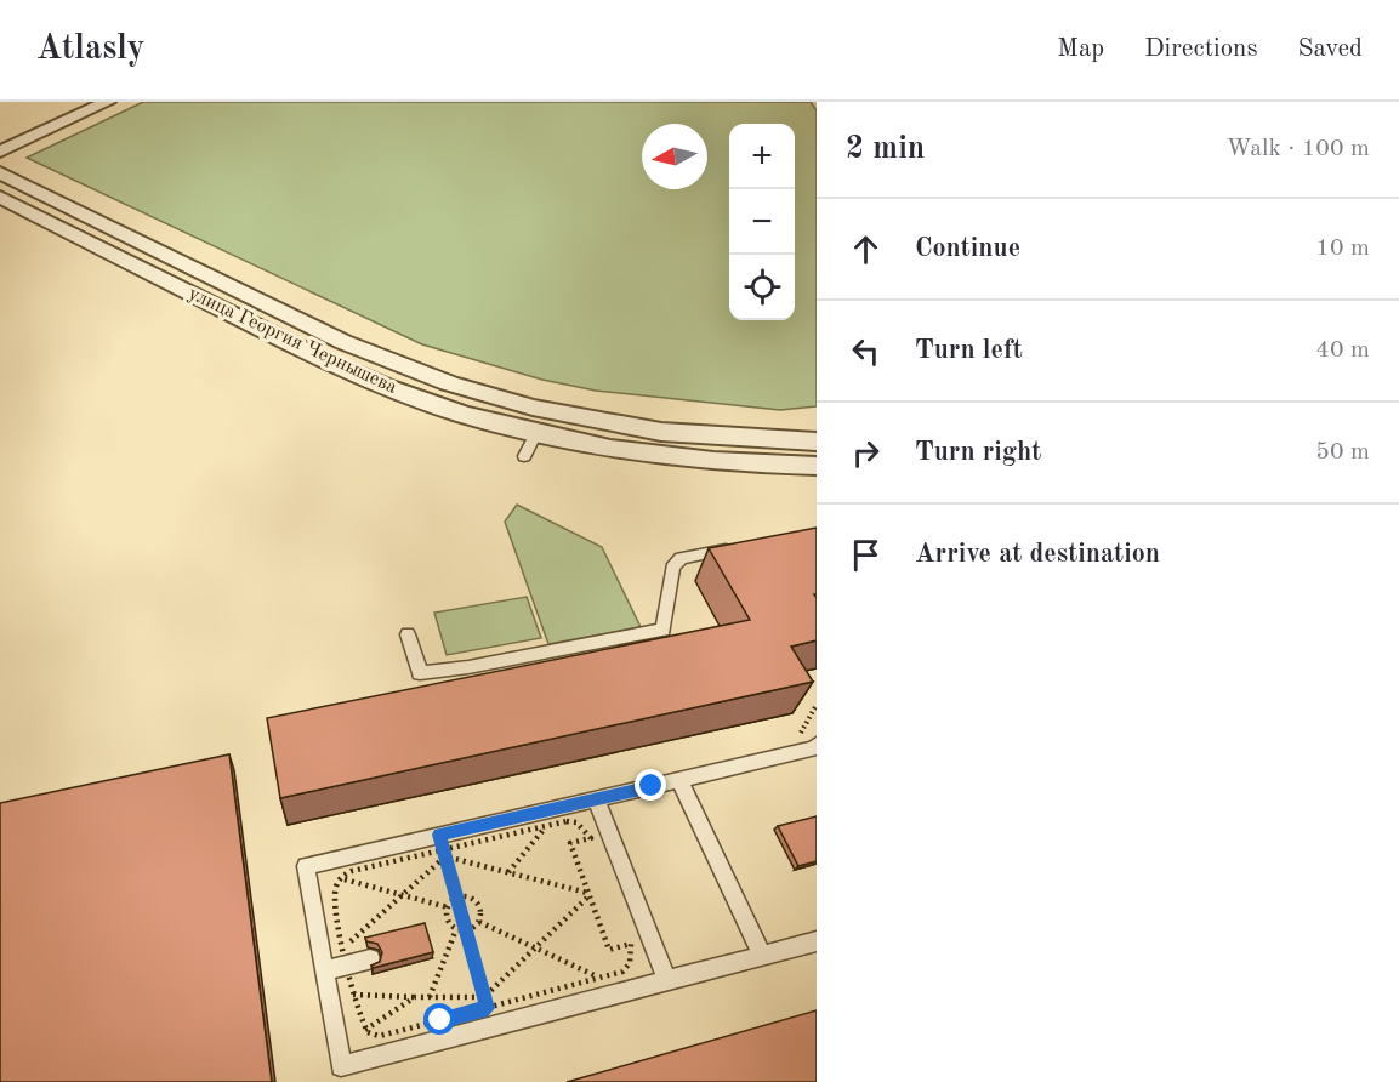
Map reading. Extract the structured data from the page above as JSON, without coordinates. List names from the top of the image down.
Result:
{
  "streets": {
    "street": ["улица Георгия Чернышева"]
  },
  "north": "left",
  "page": {
    "header": "Atlasly",
    "nav": ["Map", "Directions", "Saved"],
    "heading": ["2 min", "Walk · 100 m"],
    "map_buttons": ["+", "−"],
    "list": [
      ["Continue", "10 m"],
      ["Turn left", "40 m"],
      ["Turn right", "50 m"],
      "Arrive at destination"
    ]
  }
}
